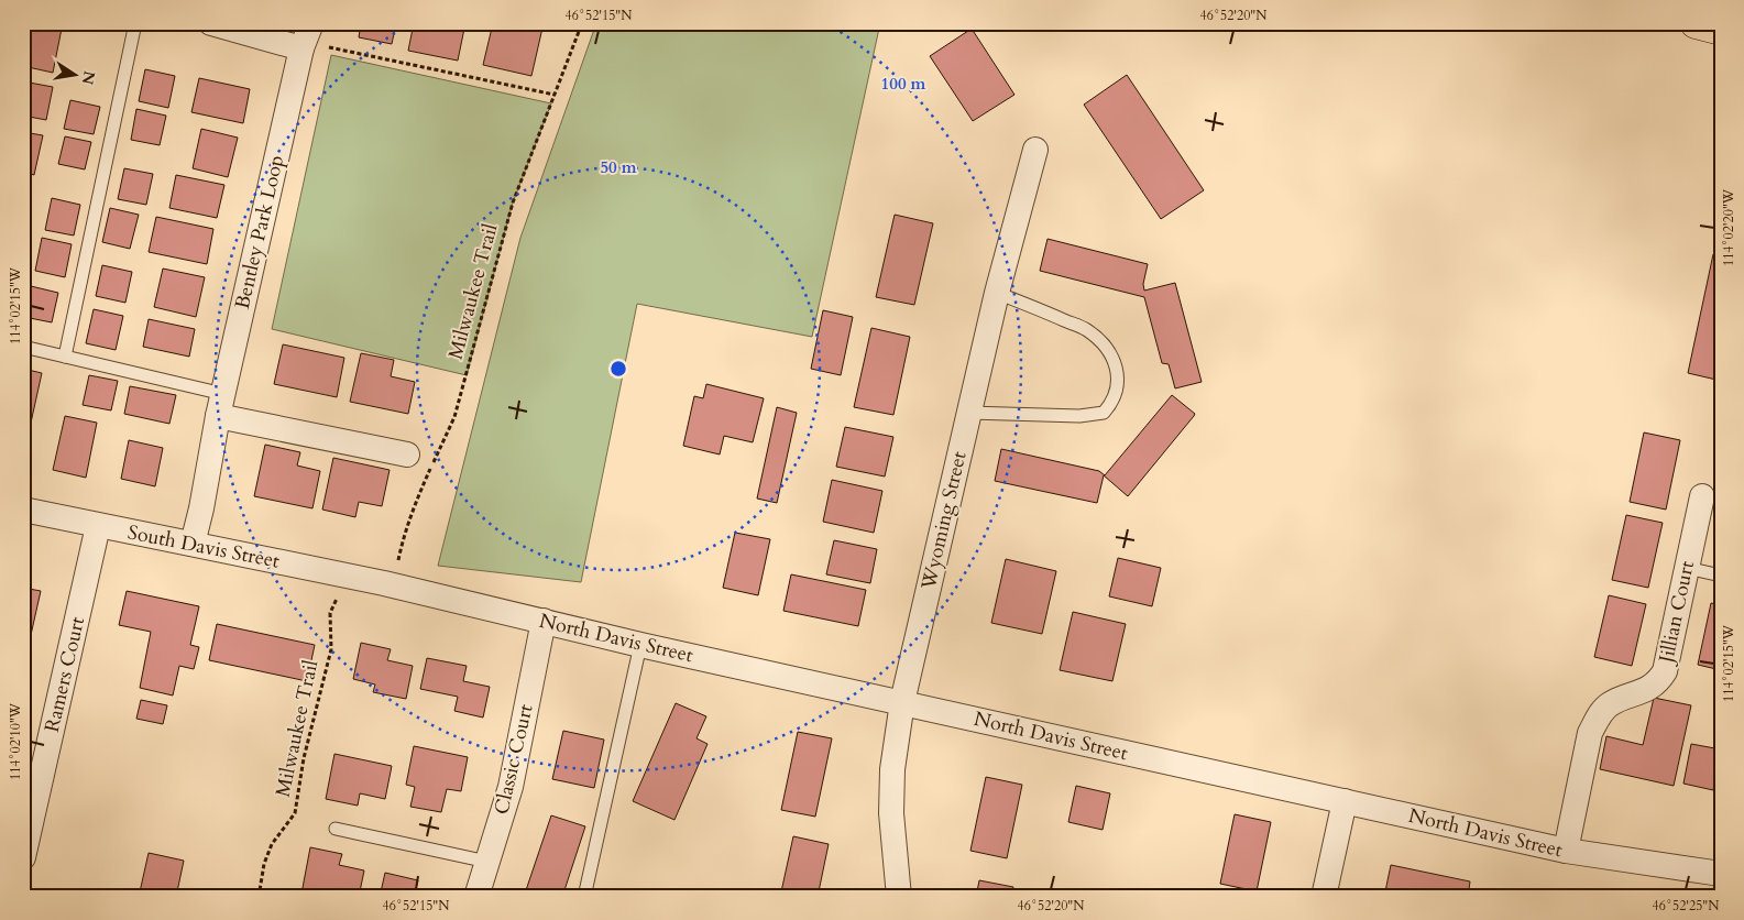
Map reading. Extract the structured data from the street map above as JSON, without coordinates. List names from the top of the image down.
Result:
{
  "streets": {
    "street": [
      "Bentley Park Loop",
      "Wyoming Street",
      "South Davis Street",
      "Jillian Court",
      "North Davis Street",
      "Ramers Court",
      "Classic Court"
    ],
    "path": ["Milwaukee Trail"]
  },
  "crossings": [
    ["Bentley Park Loop", "South Davis Street"],
    ["Milwaukee Trail", "South Davis Street"],
    ["Milwaukee Trail", "North Davis Street"],
    ["Wyoming Street", "North Davis Street"],
    ["South Davis Street", "North Davis Street"],
    ["South Davis Street", "Ramers Court"],
    ["Jillian Court", "North Davis Street"],
    ["North Davis Street", "Classic Court"]
  ],
  "north": "right",
  "coordinates": [
    "46°52'15\"N",
    "46°52'20\"N",
    "114°02'20\"W",
    "114°02'15\"W",
    "114°02'10\"W",
    "46°52'25\"N"
  ],
  "rings": ["100 m", "50 m"]
}
